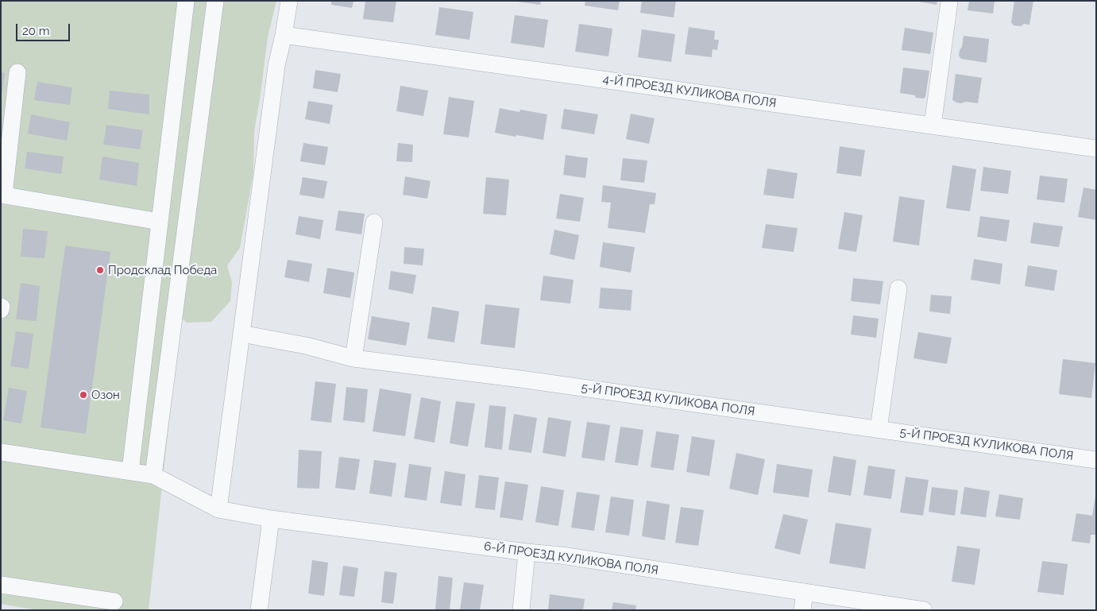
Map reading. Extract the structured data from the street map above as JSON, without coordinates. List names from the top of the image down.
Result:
{
  "streets": {
    "street": ["4-Й ПРОЕЗД КУЛИКОВА ПОЛЯ", "5-Й ПРОЕЗД КУЛИКОВА ПОЛЯ", "6-Й ПРОЕЗД КУЛИКОВА ПОЛЯ"]
  },
  "places": ["Продсклад Победа", "Озон"],
  "scale_bar": "20 m"
}
